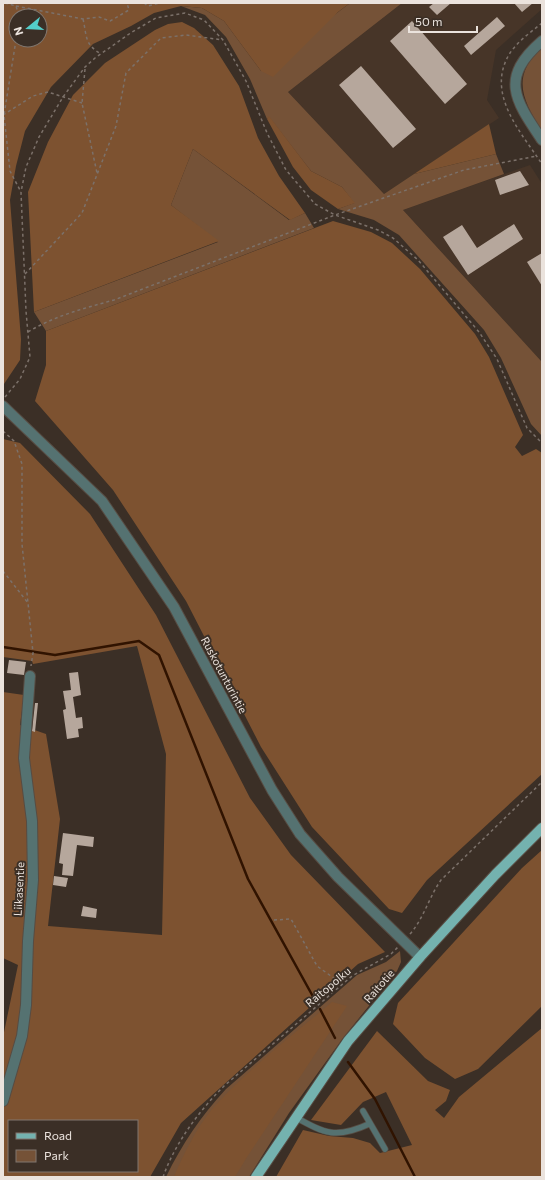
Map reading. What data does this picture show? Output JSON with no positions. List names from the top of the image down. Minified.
{"streets":{"main road":["Raitotie"],"street":["Ruskotunturintie","Liikasentie"],"path":["Raitopolku"]},"crossings":[["Ruskotunturintie","Raitotie"],["Ruskotunturintie","Raitopolku"]],"legend":["Road","Park"],"scale_bar":"50 m","north":"left"}
